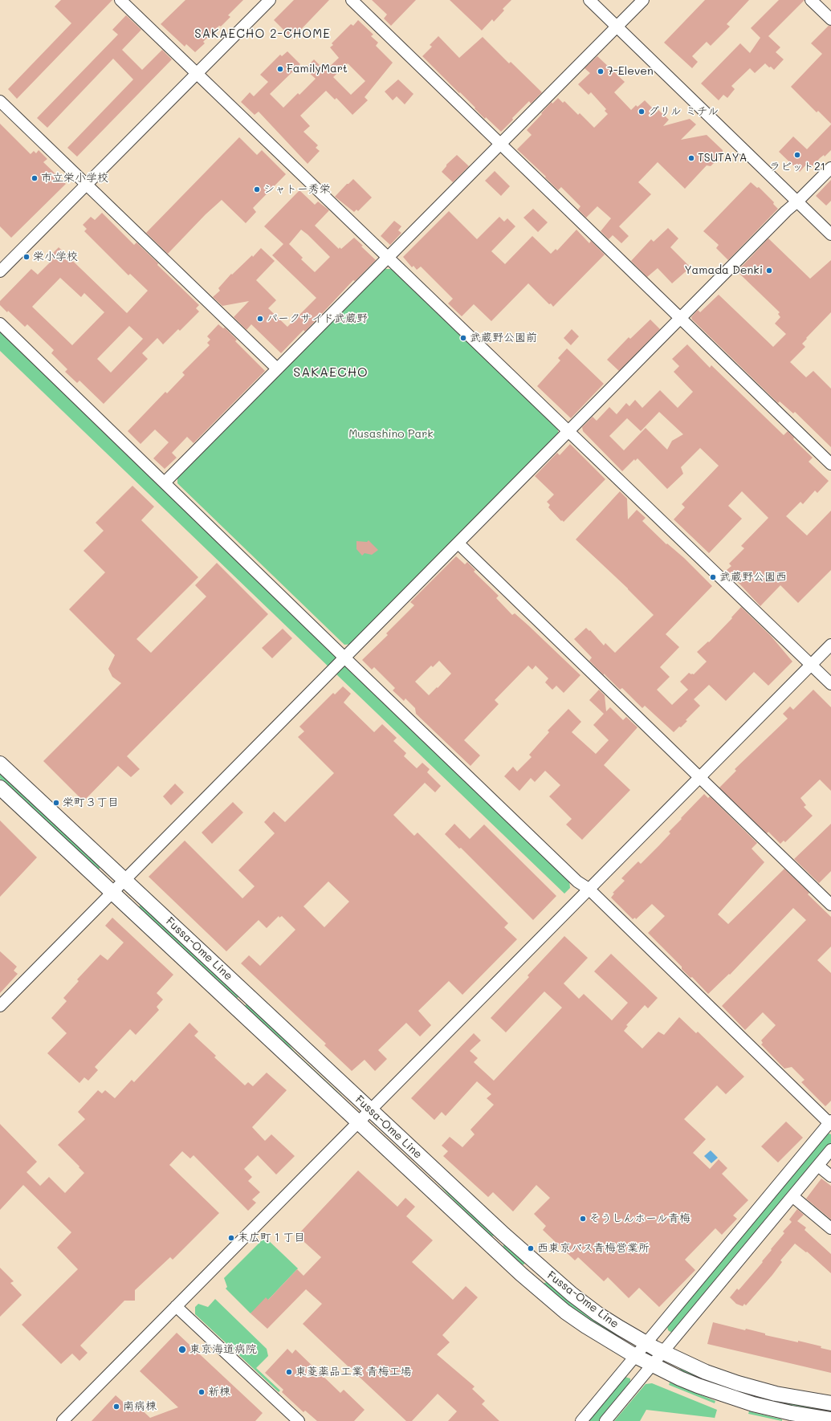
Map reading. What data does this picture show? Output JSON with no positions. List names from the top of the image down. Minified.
{"streets":{"main road":["Fussa-Ome Line"]},"districts":["SAKAECHO 2-CHOME","SAKAECHO"],"parks":["Musashino Park"],"places":["FamilyMart","7-Eleven","グリル ミチル","ラビット21","TSUTAYA","市立栄小学校","シャトー秀栄","栄小学校","Yamada Denki","パークサイド武蔵野","武蔵野公園前","武蔵野公園西","栄町３丁目","そうしんホール青梅","末広町１丁目","西東京バス青梅営業所","東京海道病院","東菱薬品工業 青梅工場","新棟","南病棟"]}
